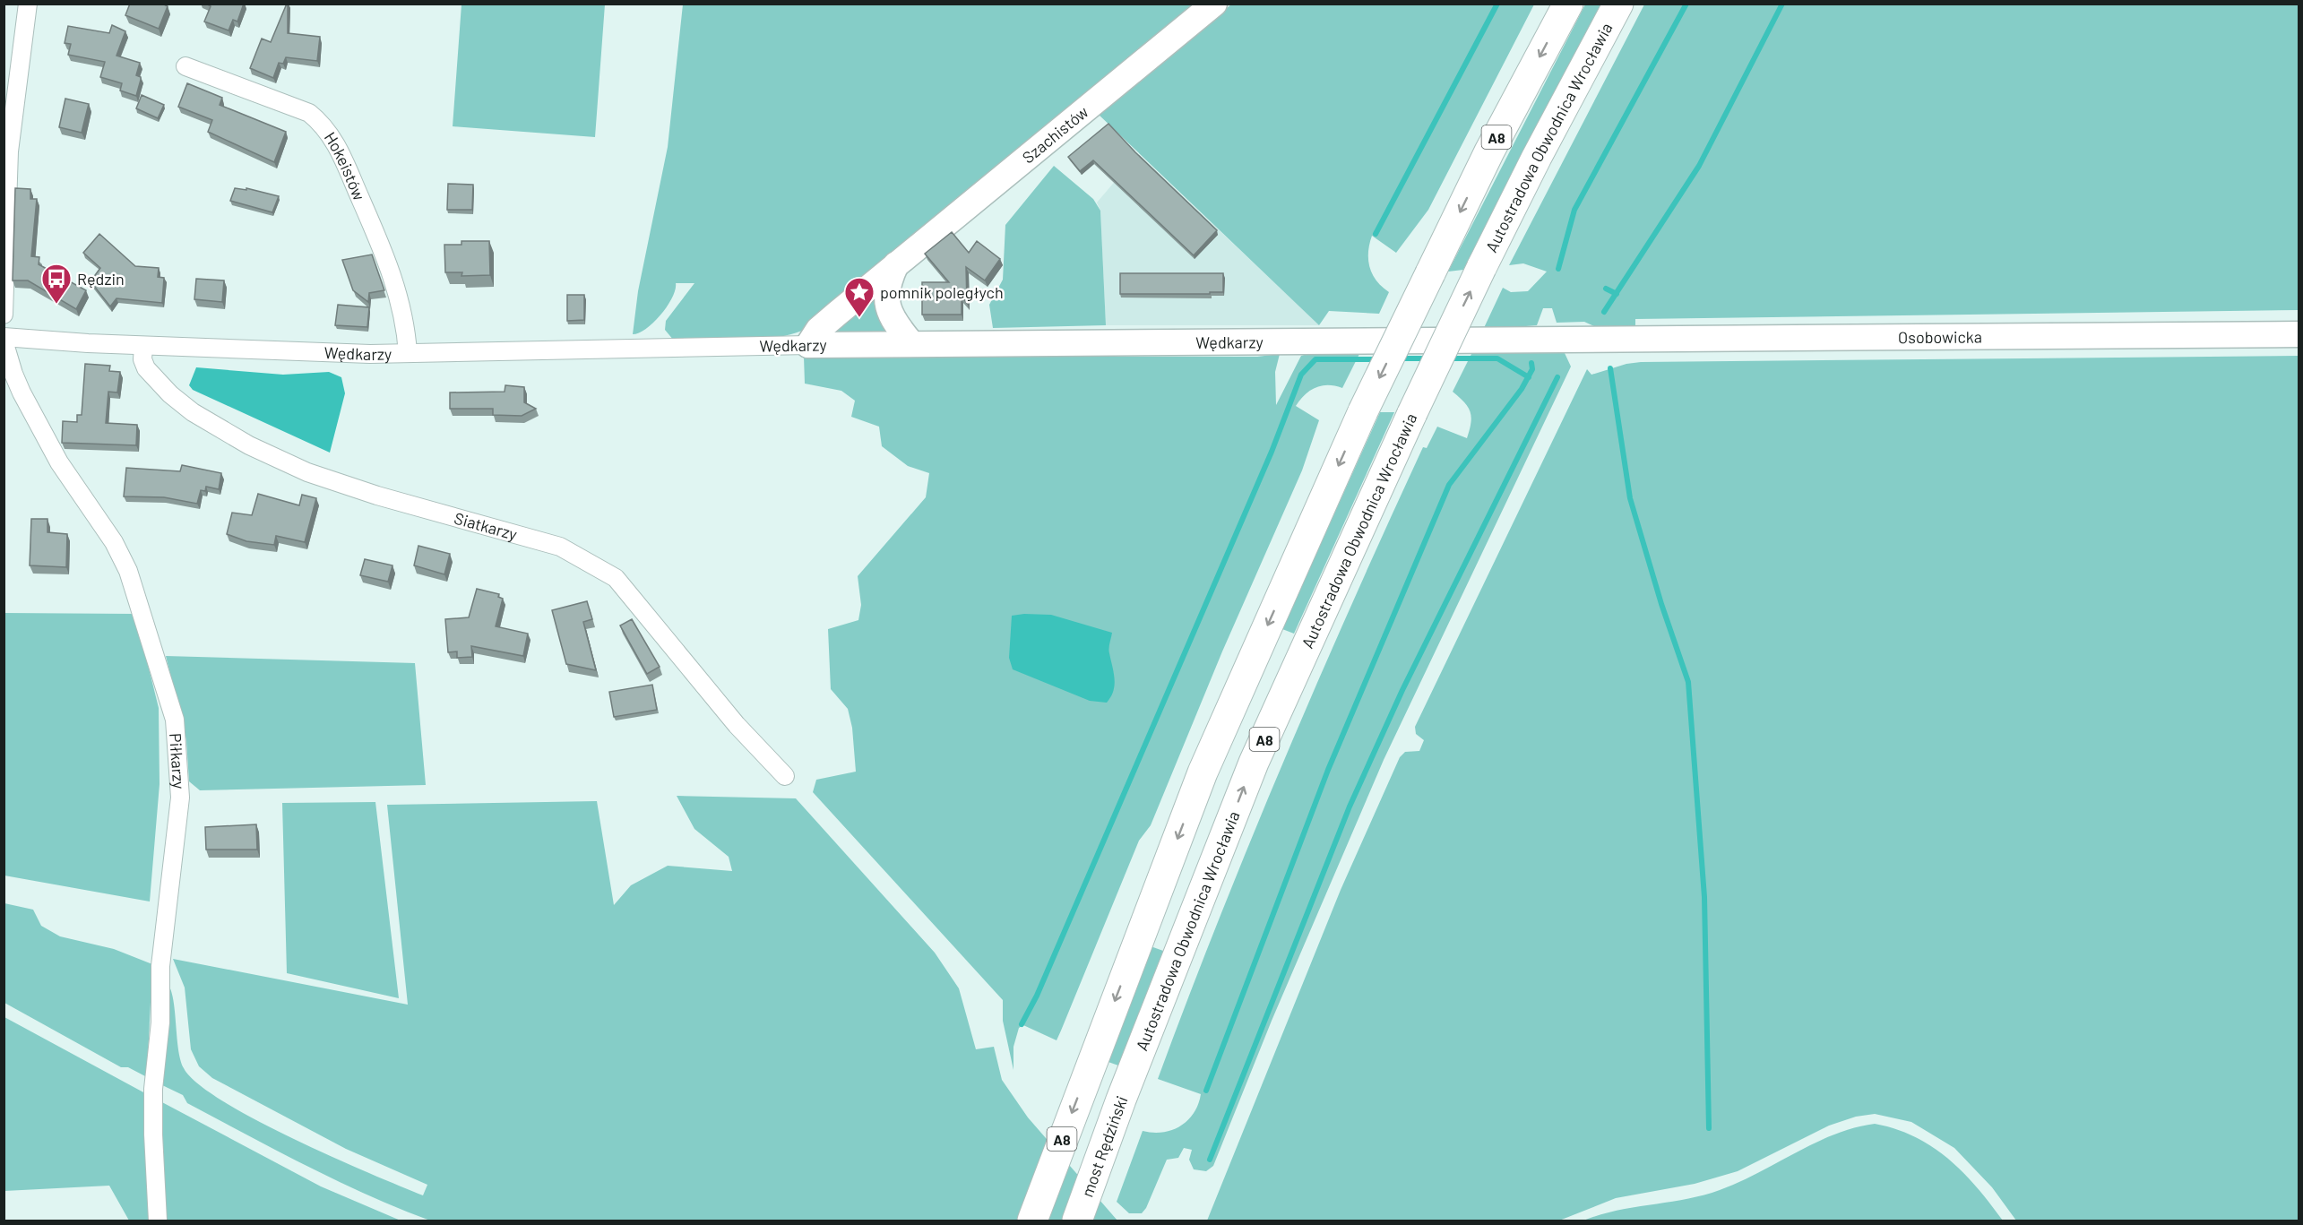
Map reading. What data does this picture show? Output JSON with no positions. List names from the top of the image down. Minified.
{"streets":{"highway":["A8","Autostradowa Obwodnica Wrocławia","most Rędziński"],"street":["Szachistów","Hokeistów","Osobowicka","Wędkarzy","Siatkarzy","Piłkarzy"]},"crossings":[["Szachistów","Wędkarzy"],["Autostradowa Obwodnica Wrocławia","most Rędziński"],["Hokeistów","Wędkarzy"],["Osobowicka","Wędkarzy"],["Wędkarzy","Siatkarzy"],["Wędkarzy","Piłkarzy"]],"places":{"bus stop":["Rędzin"],"place":["pomnik poległych"]}}
